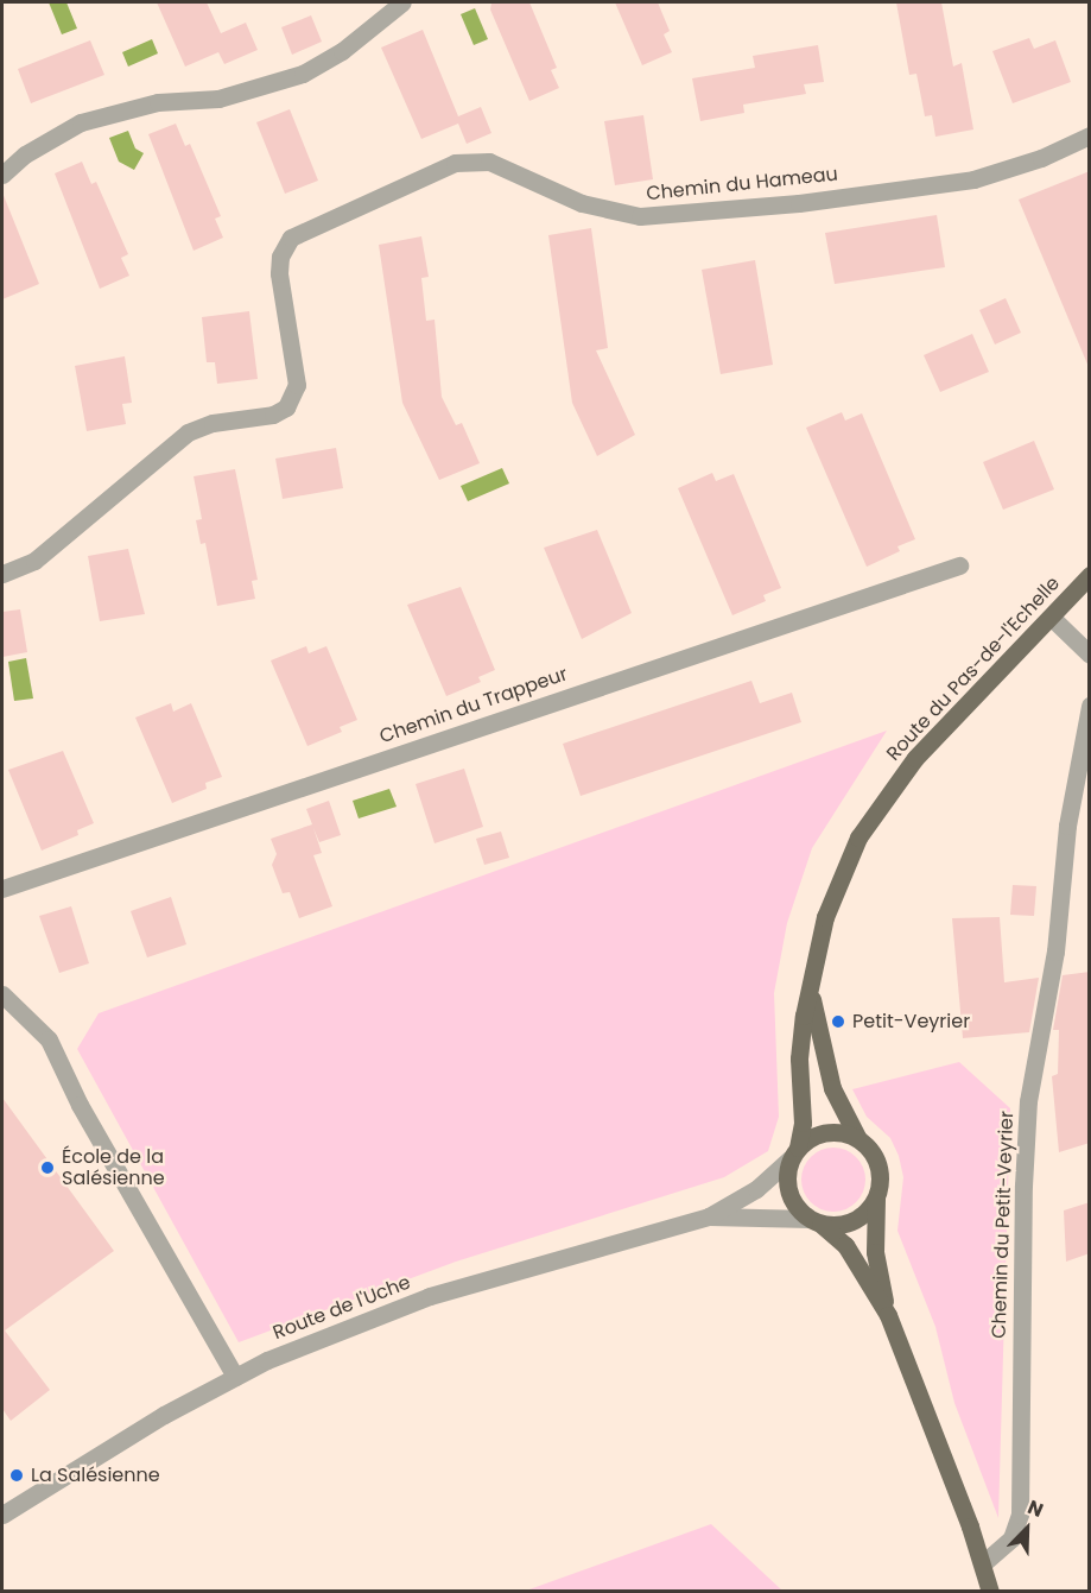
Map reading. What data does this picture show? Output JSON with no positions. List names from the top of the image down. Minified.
{"streets":{"main road":["Route du Pas-de-l'Echelle"],"street":["Chemin du Hameau","Chemin du Trappeur","Chemin du Petit-Veyrier","Route de l'Uche"]},"crossings":[["Route du Pas-de-l'Echelle","Route de l'Uche"]],"places":["Petit-Veyrier","École de la Salésienne","La Salésienne"],"north":"top right"}
